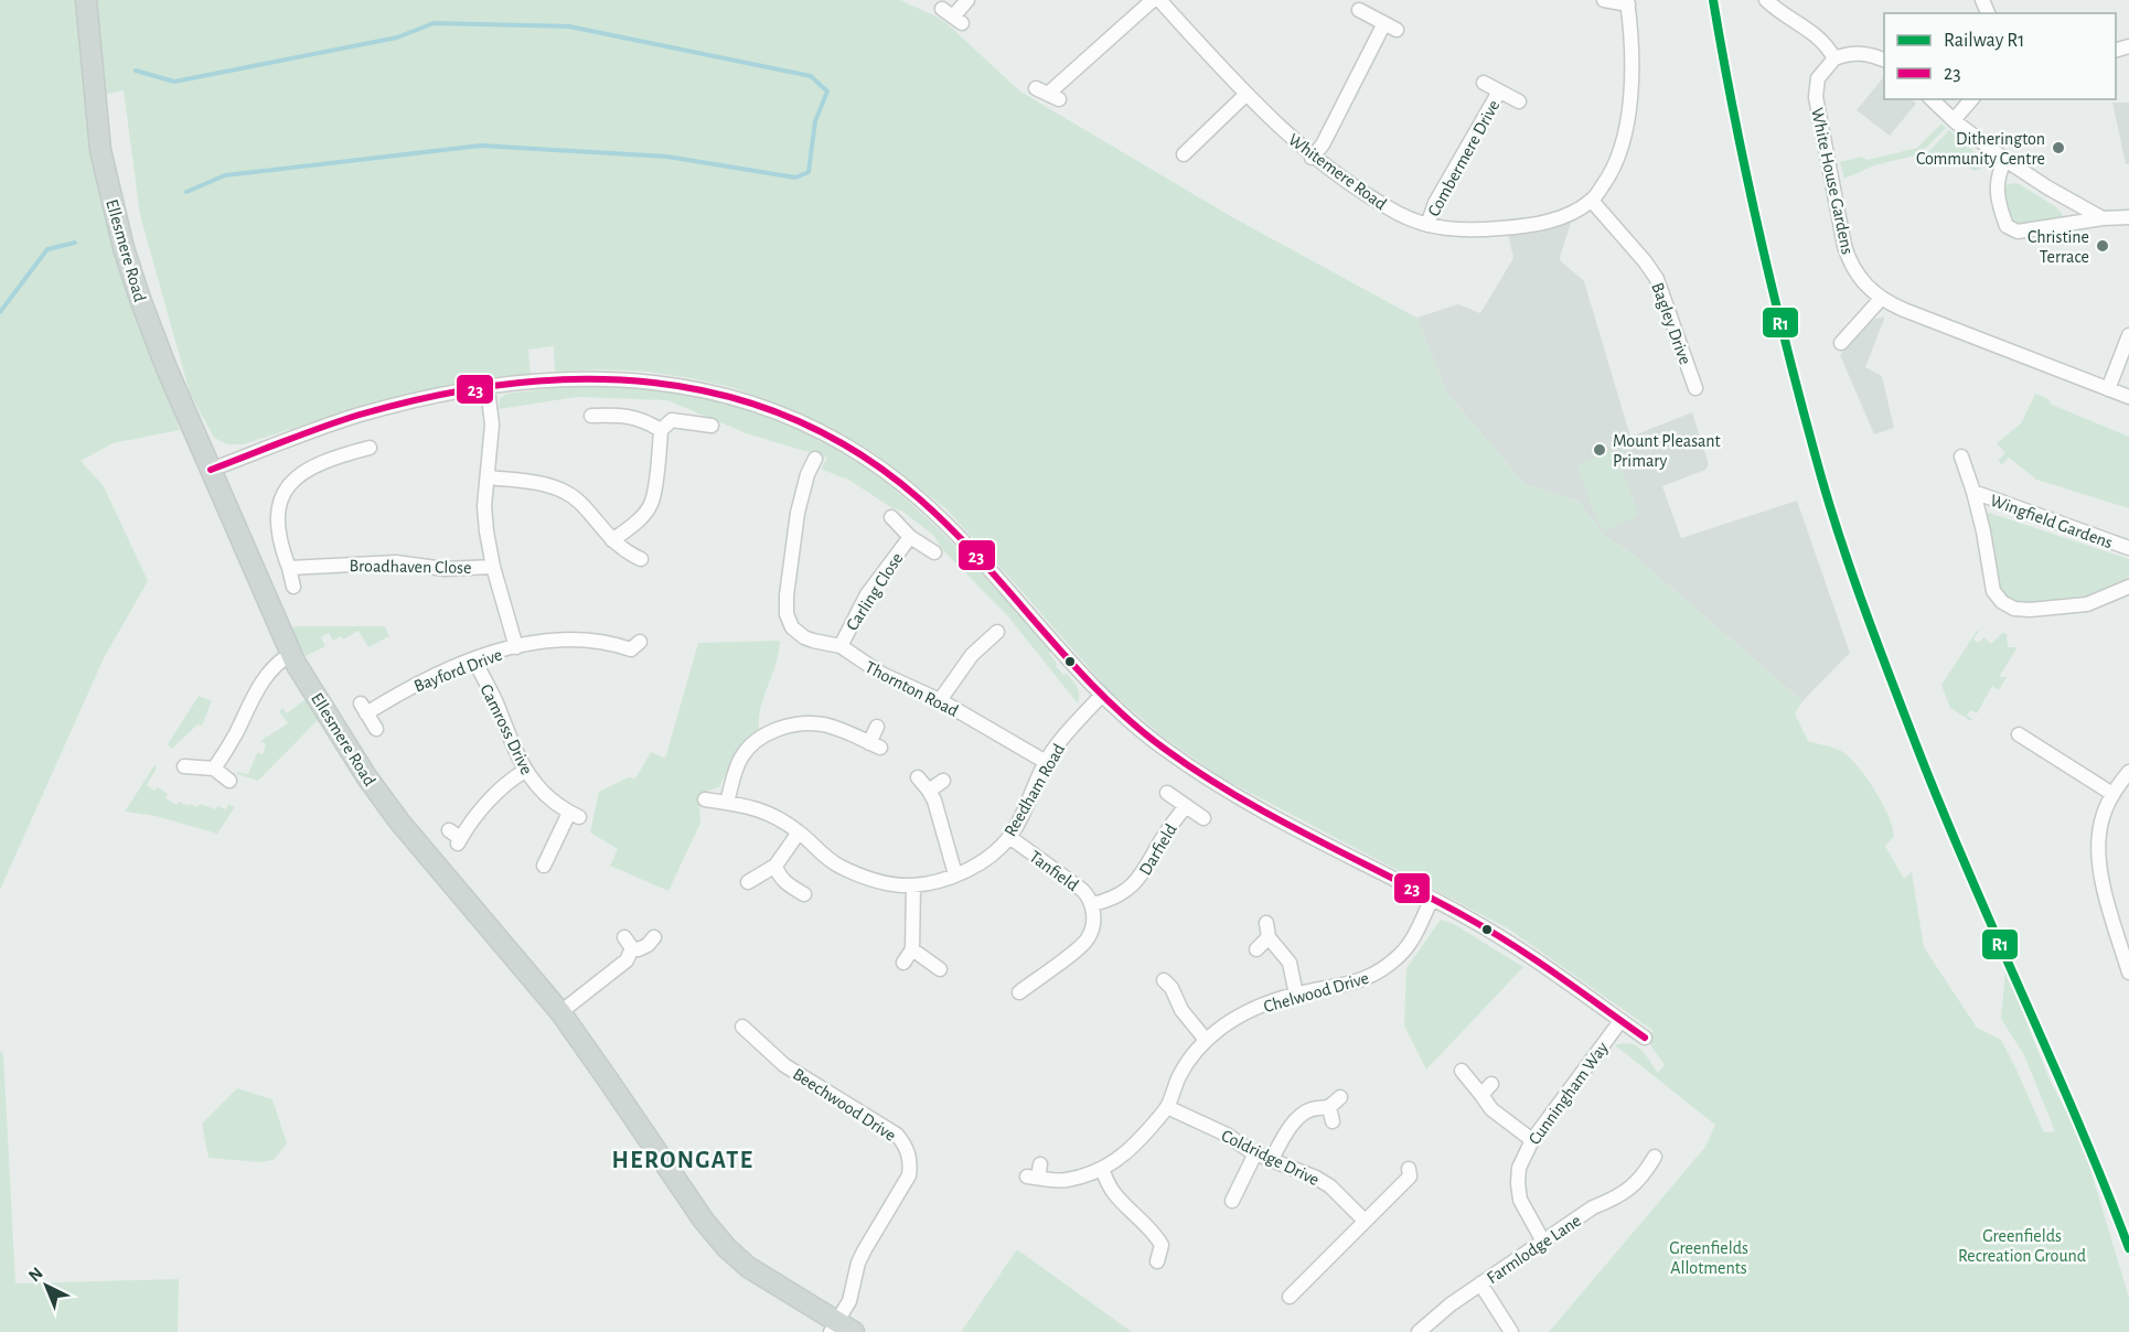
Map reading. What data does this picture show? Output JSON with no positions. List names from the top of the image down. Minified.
{"streets":{"main road":["Ellesmere Road"],"street":["Combermere Drive","Whitemere Road","White House Gardens","Bagley Drive","Wingfield Gardens","Broadhaven Close","Carling Close","Bayford Drive","Thornton Road","Camross Drive","Reedham Road","Darfield","Tanfield","Chelwood Drive","Cunningham Way","Beechwood Drive","Coldridge Drive","Farmlodge Lane"]},"crossings":[["Combermere Drive","Whitemere Road"],["Whitemere Road","Bagley Drive"],["Ellesmere Road","Beechwood Drive"],["Carling Close","Thornton Road"],["Bayford Drive","Camross Drive"],["Thornton Road","Reedham Road"],["Reedham Road","Tanfield"],["Darfield","Tanfield"],["Chelwood Drive","Coldridge Drive"],["Cunningham Way","Farmlodge Lane"]],"districts":["HERONGATE"],"parks":["Greenfields Recreation Ground","Greenfields Allotments"],"places":["Ditherington Community Centre","Christine Terrace","Mount Pleasant Primary"],"lines":["rail line R1","transit line 23"],"legend":["Railway R1","23"],"north":"top left"}
